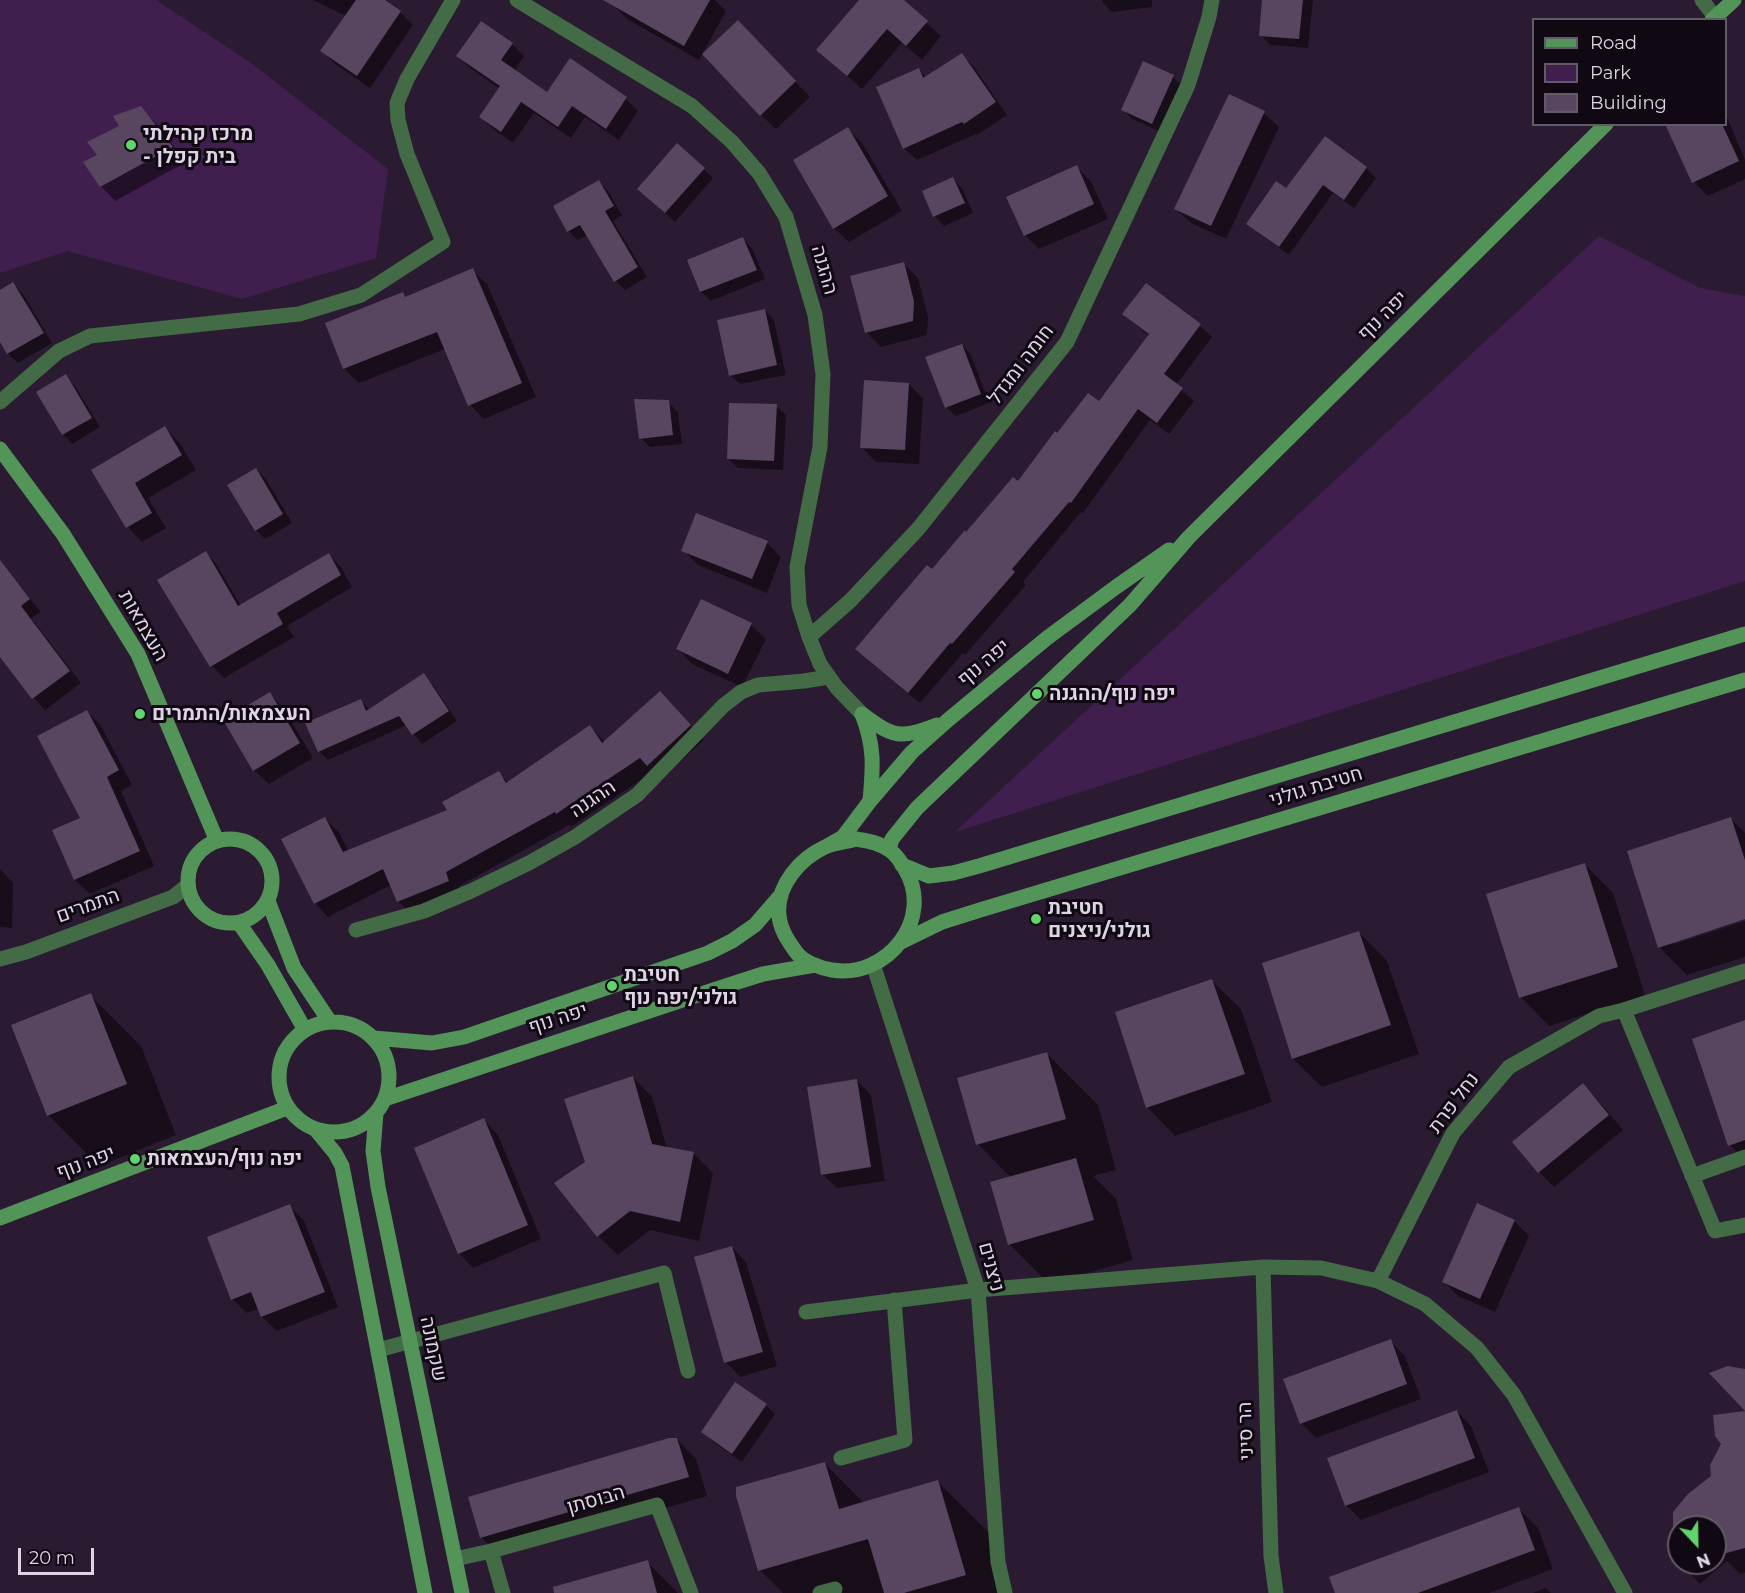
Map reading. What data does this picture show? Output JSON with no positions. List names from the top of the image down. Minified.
{"streets":{"street":["ההגנה","יפה נוף","חומה ומגדל","העצמאות","חטיבת גולני","התמרים","נחל פרת","ניצנים","שקמונה","הר סיני","הבוסתן"]},"crossings":[["ההגנה","חומה ומגדל"],["יפה נוף","חטיבת גולני"],["יפה נוף","ניצנים"],["יפה נוף","שקמונה"],["העצמאות","התמרים"],["חטיבת גולני","ניצנים"],["שקמונה","הבוסתן"]],"places":["מרכז קהילתי - בית קפלן","יפה נוף/ההגנה","העצמאות/התמרים","חטיבת גולני/ניצנים","חטיבת גולני/יפה נוף","יפה נוף/העצמאות"],"legend":["Road","Park","Building"],"scale_bar":"20 m","north":"bottom"}
